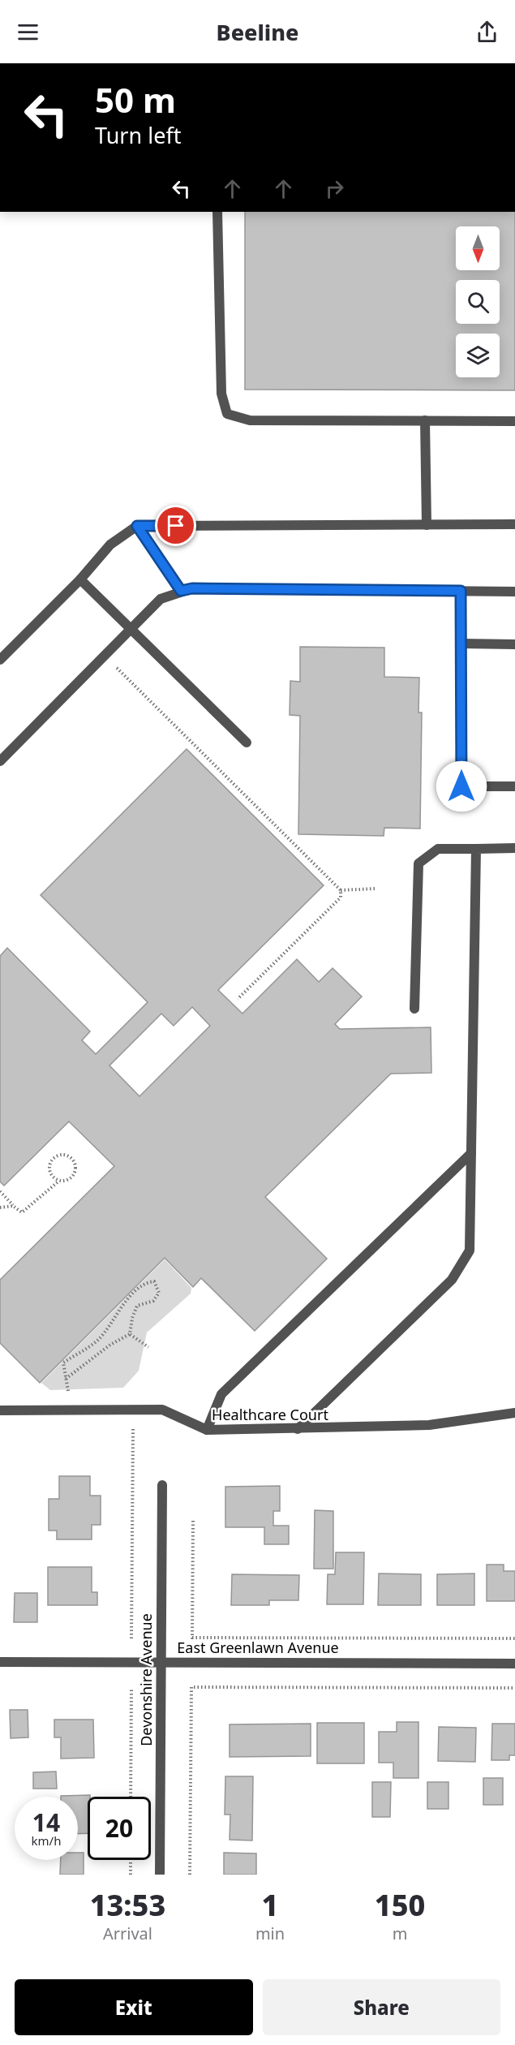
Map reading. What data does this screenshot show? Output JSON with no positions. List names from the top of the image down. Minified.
{"streets":{"street":["Healthcare Court","East Greenlawn Avenue","Devonshire Avenue"]},"crossings":[["East Greenlawn Avenue","Devonshire Avenue"]],"north":"bottom","page":{"header":"Beeline","turn":["50 m","Turn left"],"speed":"14 km/h","limit":"20","eta":["13:53","Arrival","1","min","150","m"],"buttons":["Exit","Share"]}}
